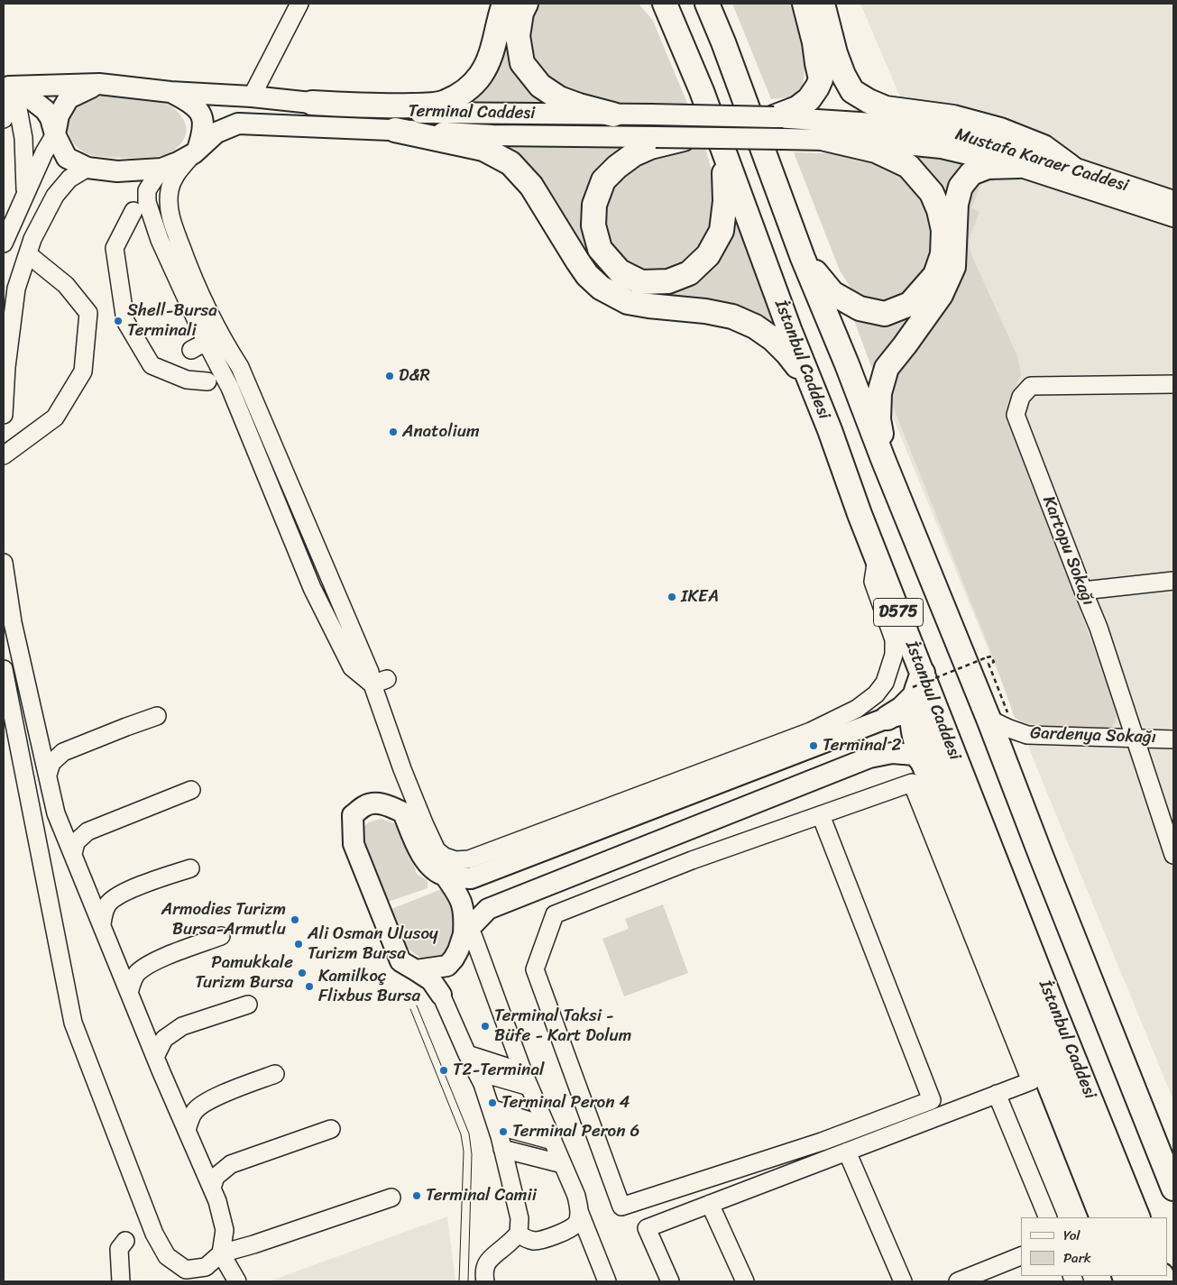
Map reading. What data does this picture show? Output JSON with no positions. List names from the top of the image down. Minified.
{"streets":{"highway":["İstanbul Caddesi","D575"],"main road":["Terminal Caddesi","Mustafa Karaer Caddesi"],"street":["Kartopu Sokağı","Gardenya Sokağı"]},"crossings":[["Terminal Caddesi","Mustafa Karaer Caddesi"],["Kartopu Sokağı","Gardenya Sokağı"]],"places":["Shell-Bursa Terminali","D&R","Anatolium","IKEA","Terminal 2","Armodies Turizm Bursa-Armutlu","Ali Osman Ulusoy Turizm Bursa","Pamukkale Turizm Bursa","Kamilkoç Flixbus Bursa","Terminal Taksi - Büfe - Kart Dolum","T2-Terminal","Terminal Peron 4","Terminal Peron 6","Terminal Camii"],"legend":["Yol","Park"]}
